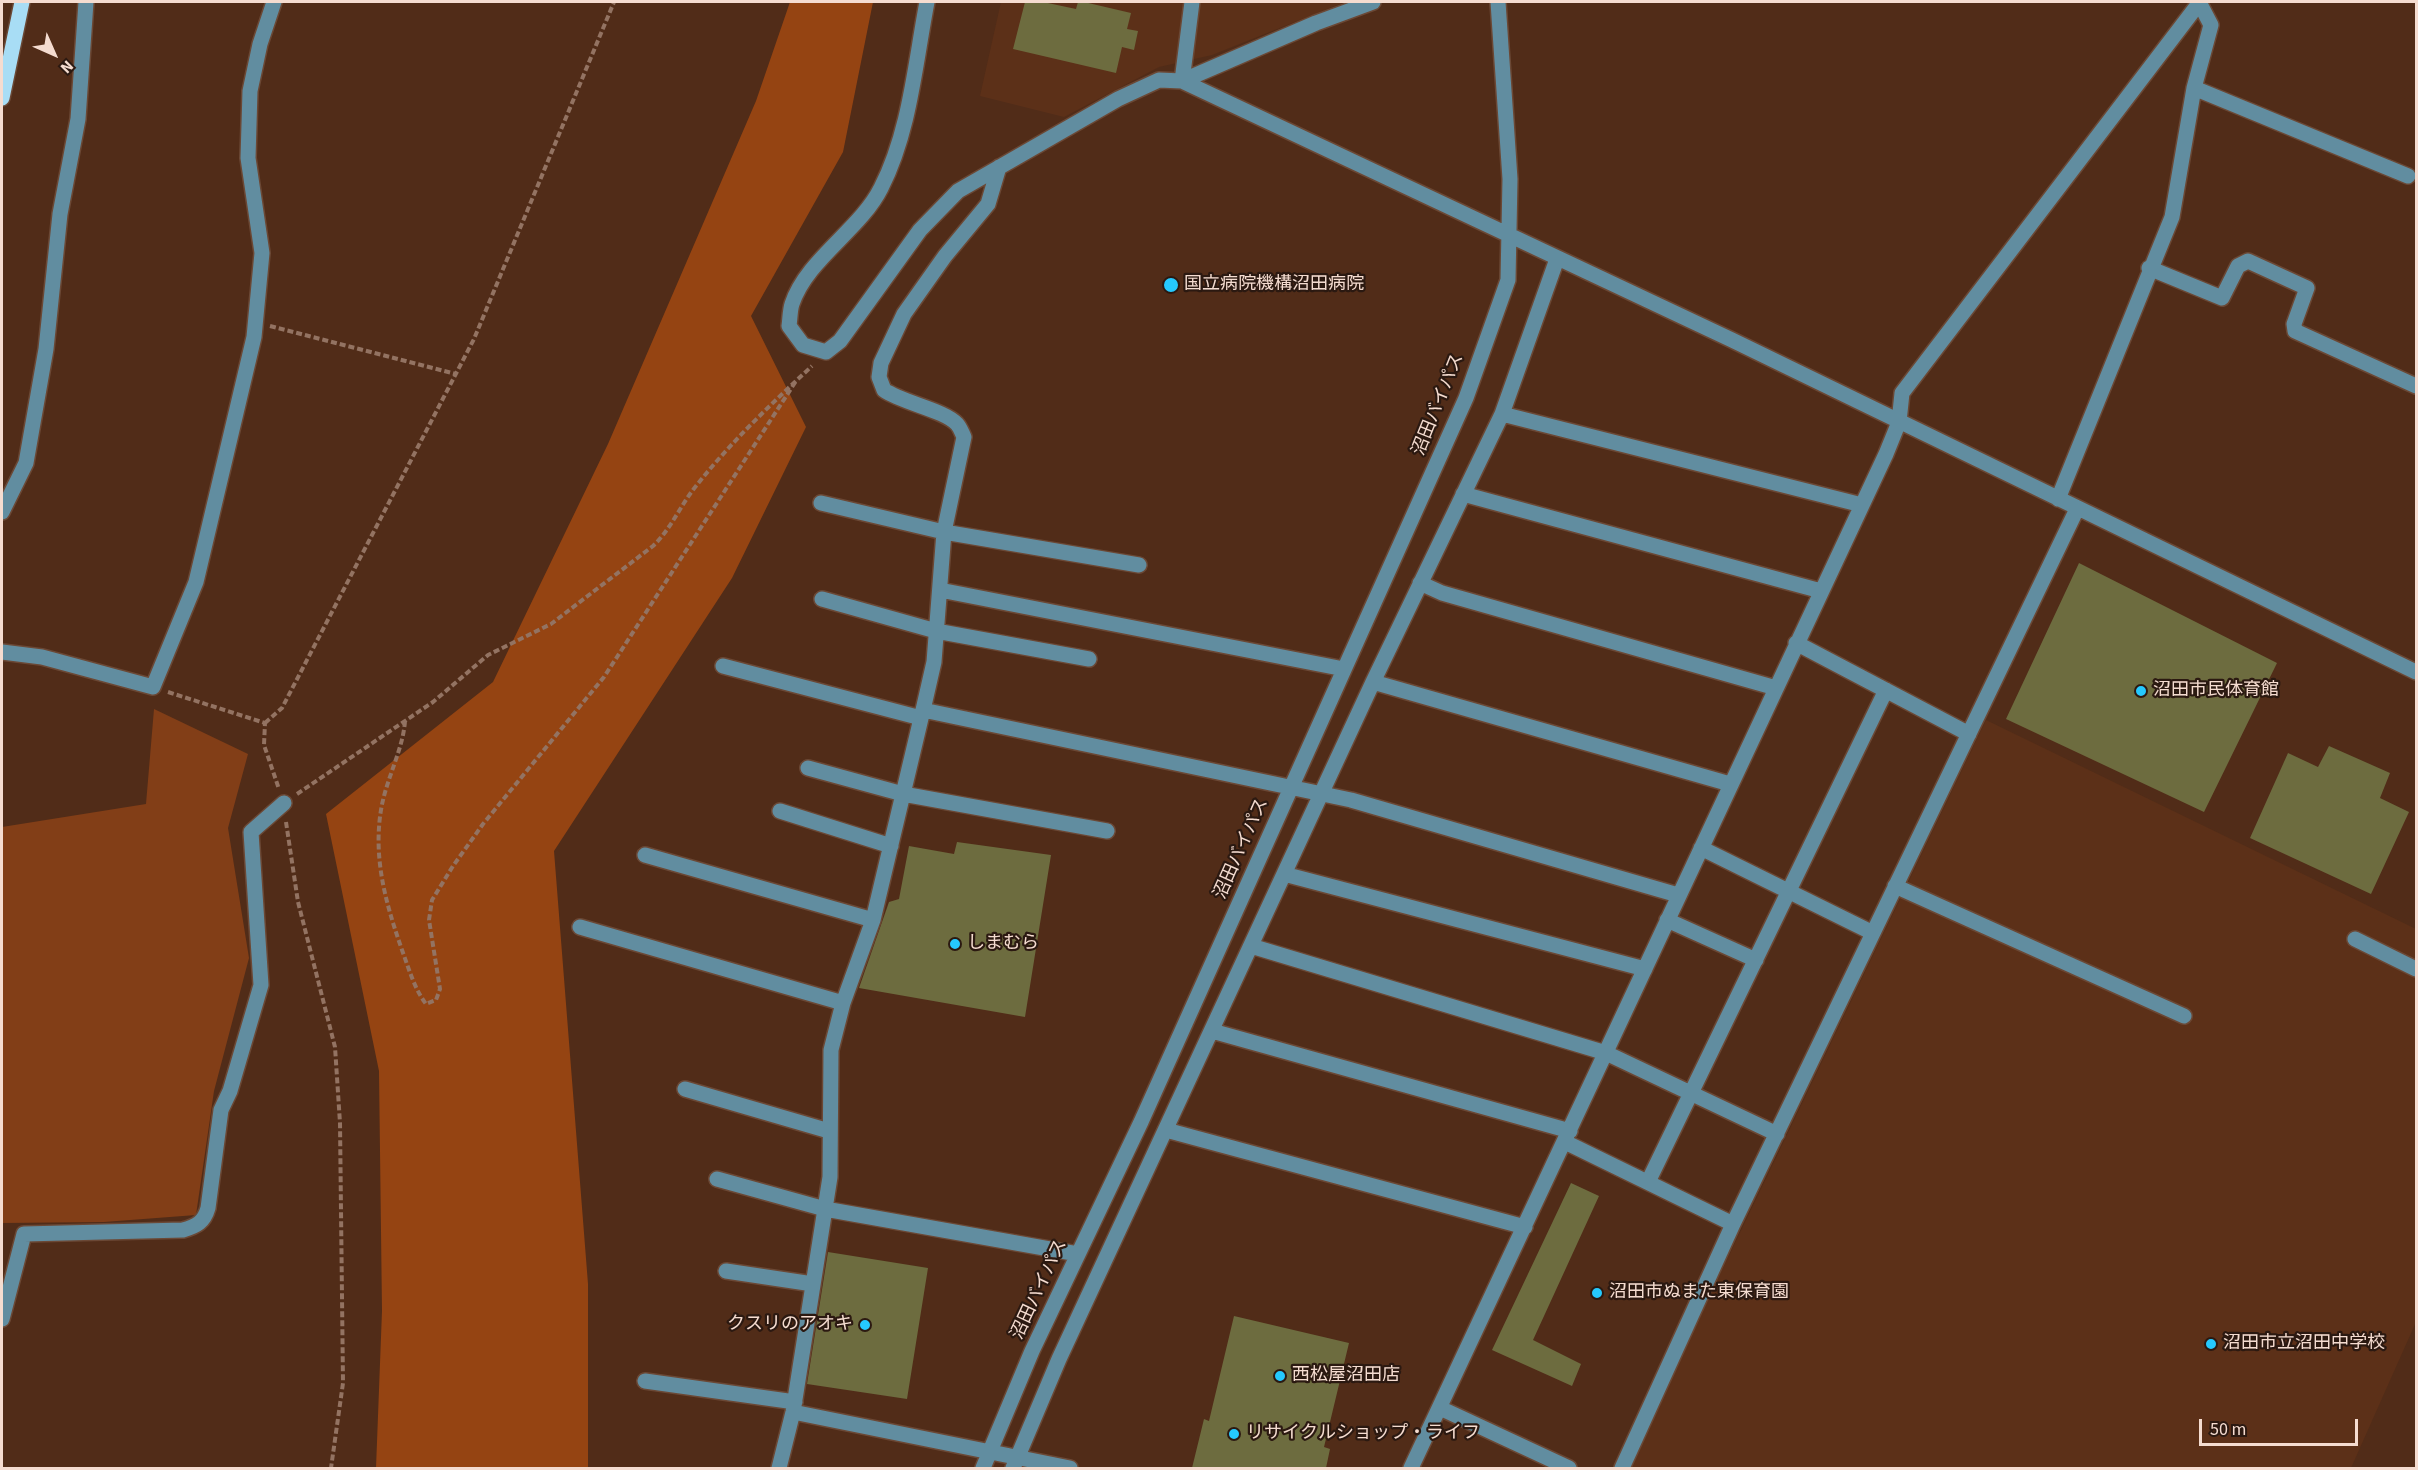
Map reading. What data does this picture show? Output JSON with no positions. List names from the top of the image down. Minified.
{"streets":{"street":["沼田バイパス"]},"places":["国立病院機構沼田病院","沼田市民体育館","しまむら","沼田市ぬまた東保育園","クスリのアオキ","沼田市立沼田中学校","西松屋沼田店","リサイクルショップ・ライフ"],"scale_bar":"50 m","north":"bottom right"}
